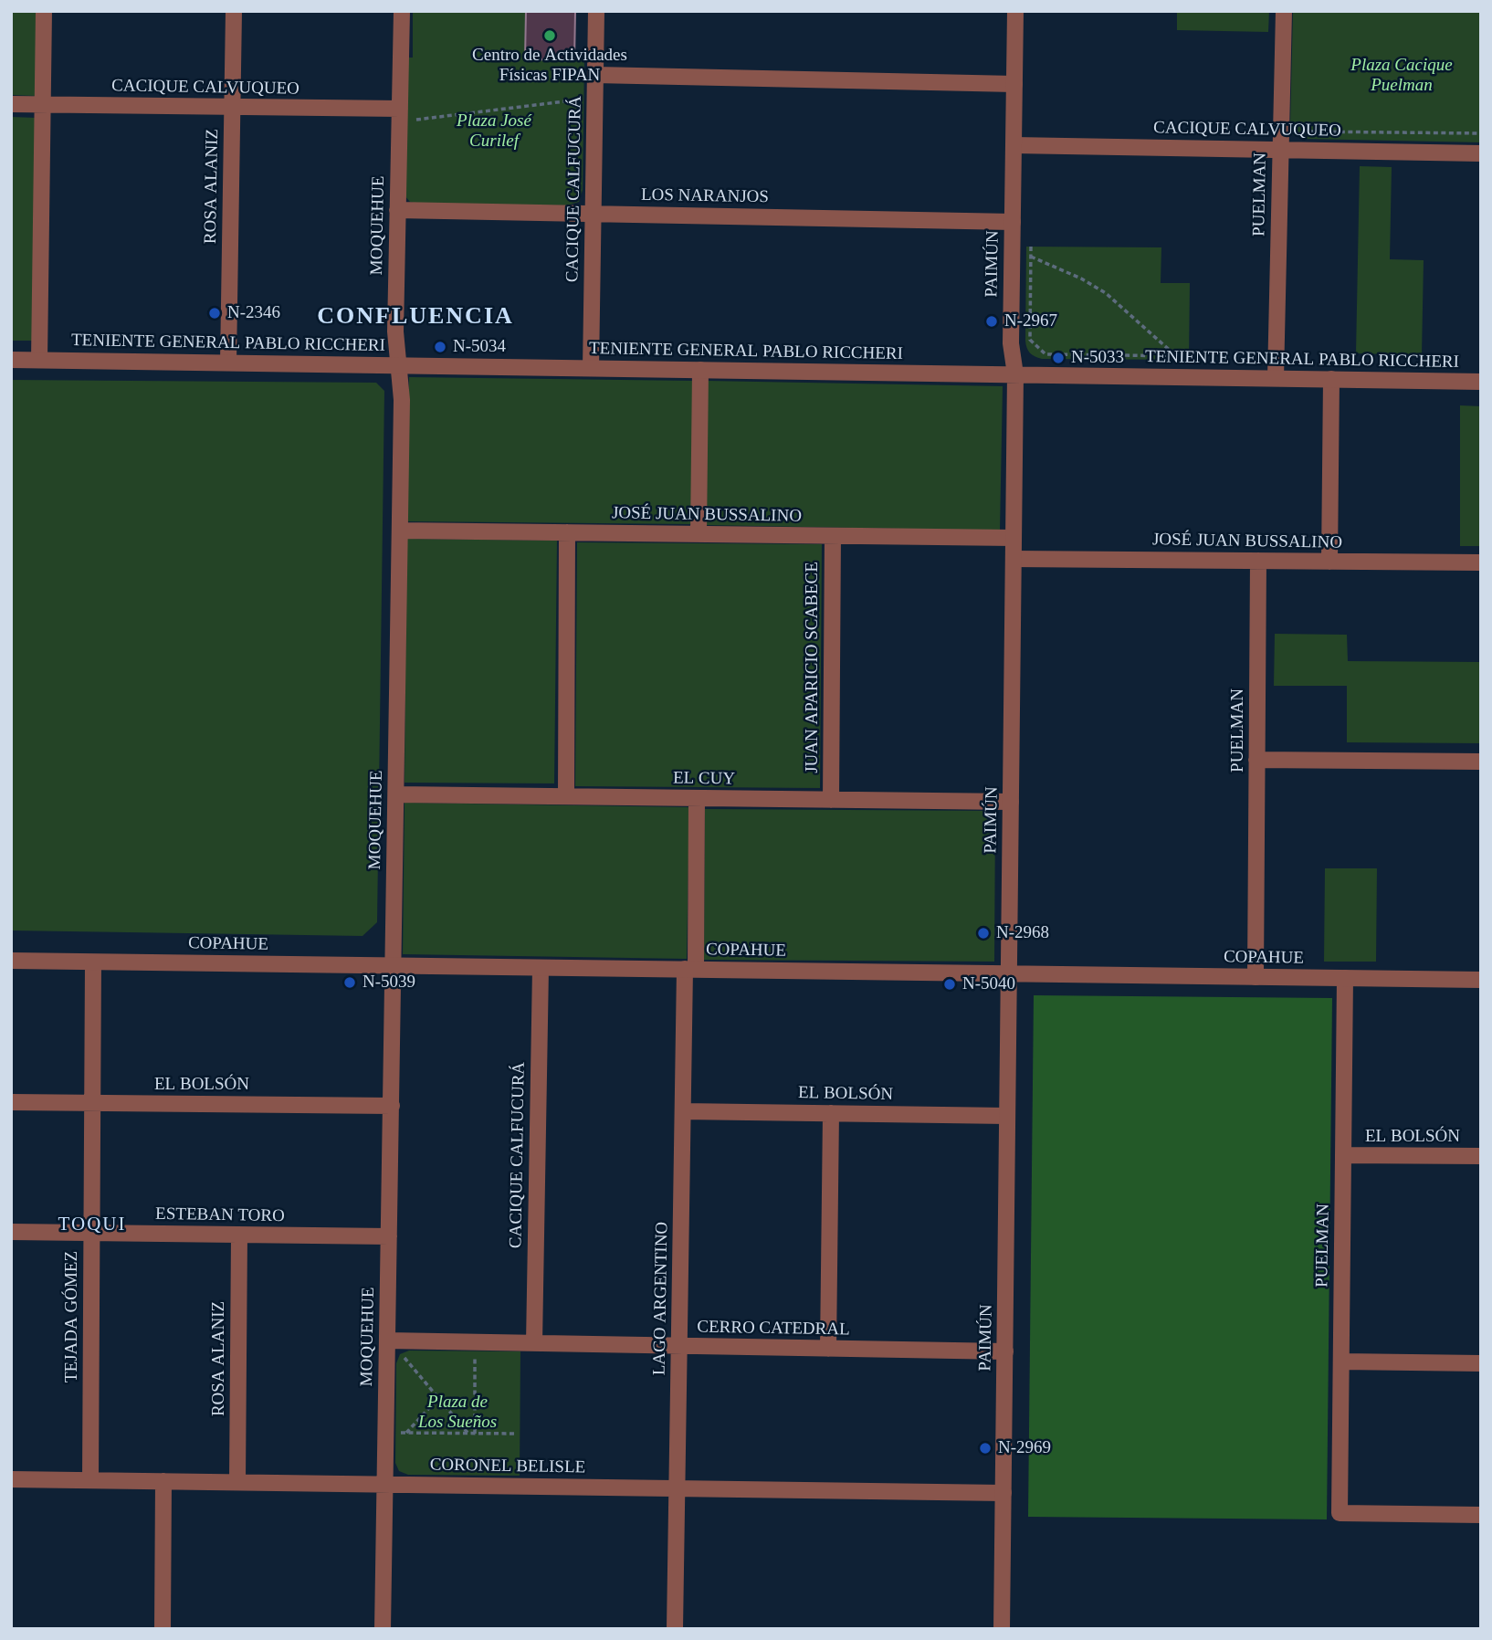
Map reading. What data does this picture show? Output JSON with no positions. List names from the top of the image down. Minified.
{"streets":{"street":["CACIQUE CALVUQUEO","ROSA ALANIZ","CACIQUE CALFUCURÁ","PUELMAN","LOS NARANJOS","MOQUEHUE","PAIMÚN","TENIENTE GENERAL PABLO RICCHERI","JOSÉ JUAN BUSSALINO","JUAN APARICIO SCABECE","EL CUY","COPAHUE","EL BOLSÓN","ESTEBAN TORO","LAGO ARGENTINO","TEJADA GÓMEZ","CERRO CATEDRAL","CORONEL BELISLE"]},"crossings":[["CACIQUE CALVUQUEO","ROSA ALANIZ"],["CACIQUE CALVUQUEO","PUELMAN"],["CACIQUE CALVUQUEO","MOQUEHUE"],["CACIQUE CALVUQUEO","PAIMÚN"],["ROSA ALANIZ","TENIENTE GENERAL PABLO RICCHERI"],["ROSA ALANIZ","ESTEBAN TORO"],["ROSA ALANIZ","CORONEL BELISLE"],["CACIQUE CALFUCURÁ","LOS NARANJOS"],["CACIQUE CALFUCURÁ","TENIENTE GENERAL PABLO RICCHERI"],["CACIQUE CALFUCURÁ","COPAHUE"],["CACIQUE CALFUCURÁ","CERRO CATEDRAL"],["PUELMAN","TENIENTE GENERAL PABLO RICCHERI"],["PUELMAN","JOSÉ JUAN BUSSALINO"],["PUELMAN","COPAHUE"],["PUELMAN","EL BOLSÓN"],["LOS NARANJOS","MOQUEHUE"],["LOS NARANJOS","PAIMÚN"],["MOQUEHUE","TENIENTE GENERAL PABLO RICCHERI"],["MOQUEHUE","JOSÉ JUAN BUSSALINO"],["MOQUEHUE","EL CUY"],["MOQUEHUE","COPAHUE"],["MOQUEHUE","EL BOLSÓN"],["MOQUEHUE","ESTEBAN TORO"],["MOQUEHUE","CERRO CATEDRAL"],["MOQUEHUE","CORONEL BELISLE"],["PAIMÚN","TENIENTE GENERAL PABLO RICCHERI"],["PAIMÚN","JOSÉ JUAN BUSSALINO"],["PAIMÚN","EL CUY"],["PAIMÚN","COPAHUE"],["PAIMÚN","EL BOLSÓN"],["PAIMÚN","CERRO CATEDRAL"],["PAIMÚN","CORONEL BELISLE"],["JOSÉ JUAN BUSSALINO","JUAN APARICIO SCABECE"],["JUAN APARICIO SCABECE","EL CUY"],["EL CUY","LAGO ARGENTINO"],["COPAHUE","LAGO ARGENTINO"],["COPAHUE","TEJADA GÓMEZ"],["EL BOLSÓN","LAGO ARGENTINO"],["EL BOLSÓN","TEJADA GÓMEZ"],["ESTEBAN TORO","TEJADA GÓMEZ"],["LAGO ARGENTINO","CERRO CATEDRAL"],["LAGO ARGENTINO","CORONEL BELISLE"],["TEJADA GÓMEZ","CORONEL BELISLE"]],"districts":["CONFLUENCIA","TOQUI"],"parks":["Plaza Cacique Puelman","Plaza José Curilef","Plaza de Los Sueños"],"places":["Centro de Actividades Físicas FIPAN","N-2346","N-2967","N-5034","N-5033","N-2968","N-5039","N-5040","N-2969"]}
